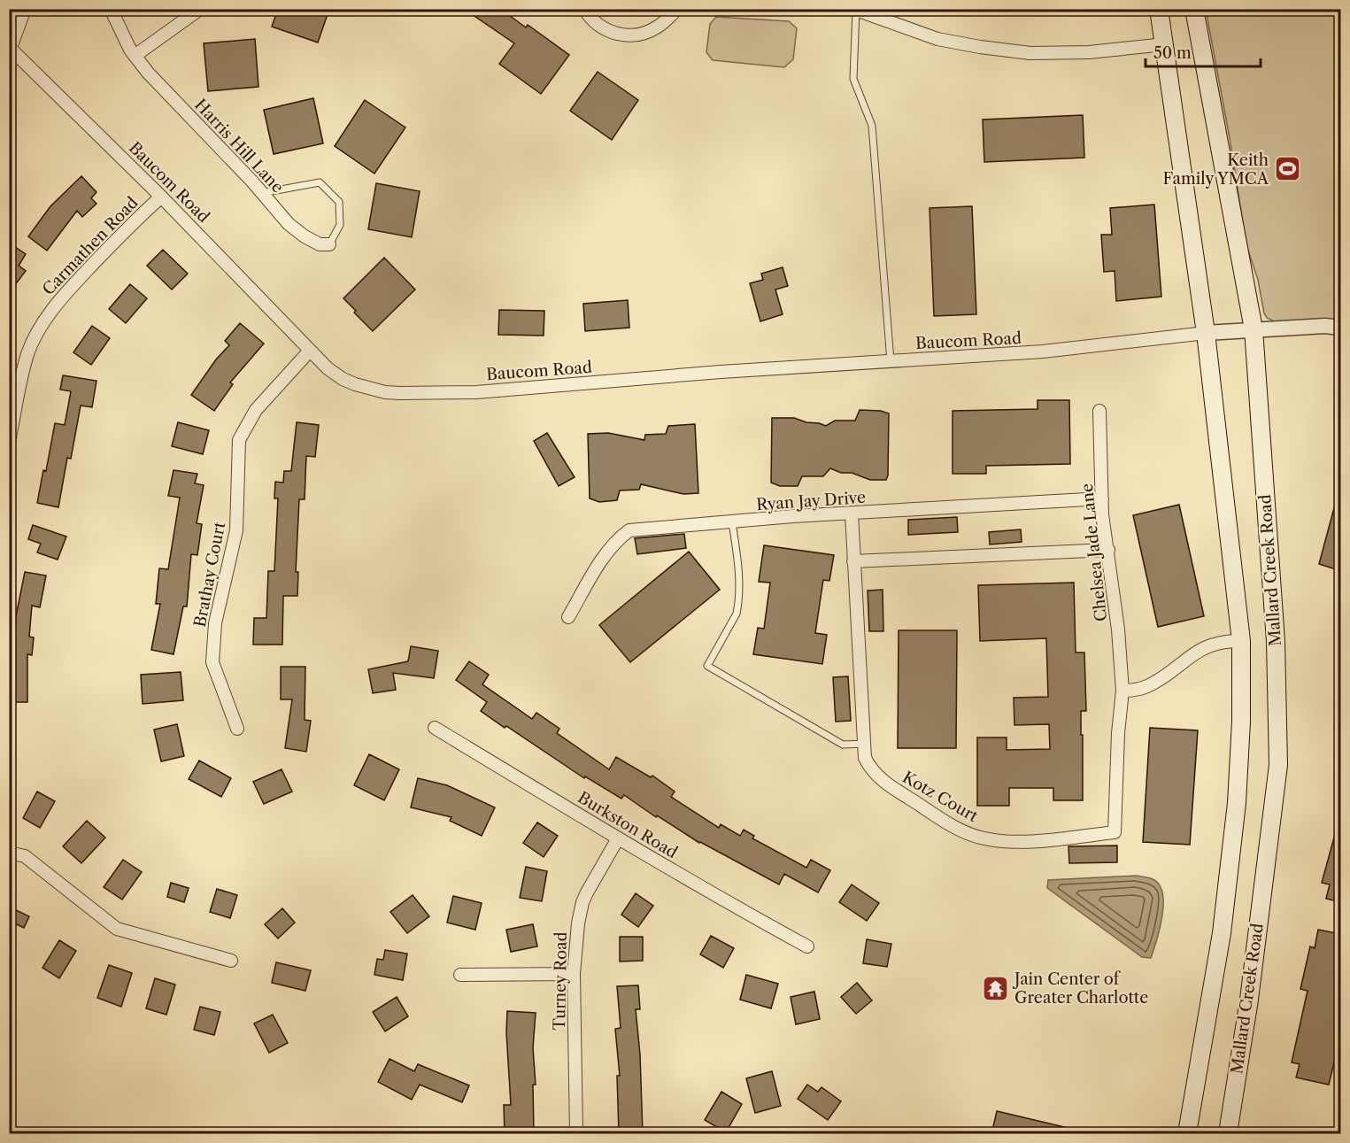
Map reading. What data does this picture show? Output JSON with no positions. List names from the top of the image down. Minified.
{"streets":{"main road":["Mallard Creek Road"],"street":["Harris Hill Lane","Baucom Road","Carmathen Road","Ryan Jay Drive","Chelsea Jade Lane","Brathay Court","Kotz Court","Burkston Road","Turney Road"]},"crossings":[["Baucom Road","Carmathen Road"],["Baucom Road","Brathay Court"],["Ryan Jay Drive","Chelsea Jade Lane"],["Ryan Jay Drive","Kotz Court"],["Chelsea Jade Lane","Kotz Court"],["Burkston Road","Turney Road"]],"places":{"sports":["Keith Family YMCA"],"temple":["Jain Center of Greater Charlotte"]},"scale_bar":"50 m"}
